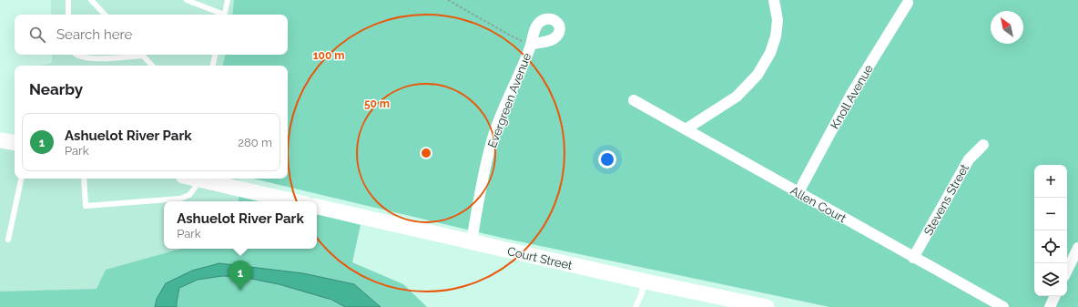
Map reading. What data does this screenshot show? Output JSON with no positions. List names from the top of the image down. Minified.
{"streets":{"main road":["Court Street"],"street":["Knoll Avenue","Evergreen Avenue","Stevens Street","Allen Court"]},"crossings":[["Knoll Avenue","Allen Court"],["Evergreen Avenue","Court Street"],["Stevens Street","Allen Court"]],"north":"top left","page":{"search":"Search here","heading":"Nearby","list":[{"mark":"1","name":"Ashuelot River Park","note":"Park","value":"280 m"}],"map_buttons":["+","−"],"popup":["Ashuelot River Park","Park"],"pins":"1"},"rings":["100 m","50 m"]}
